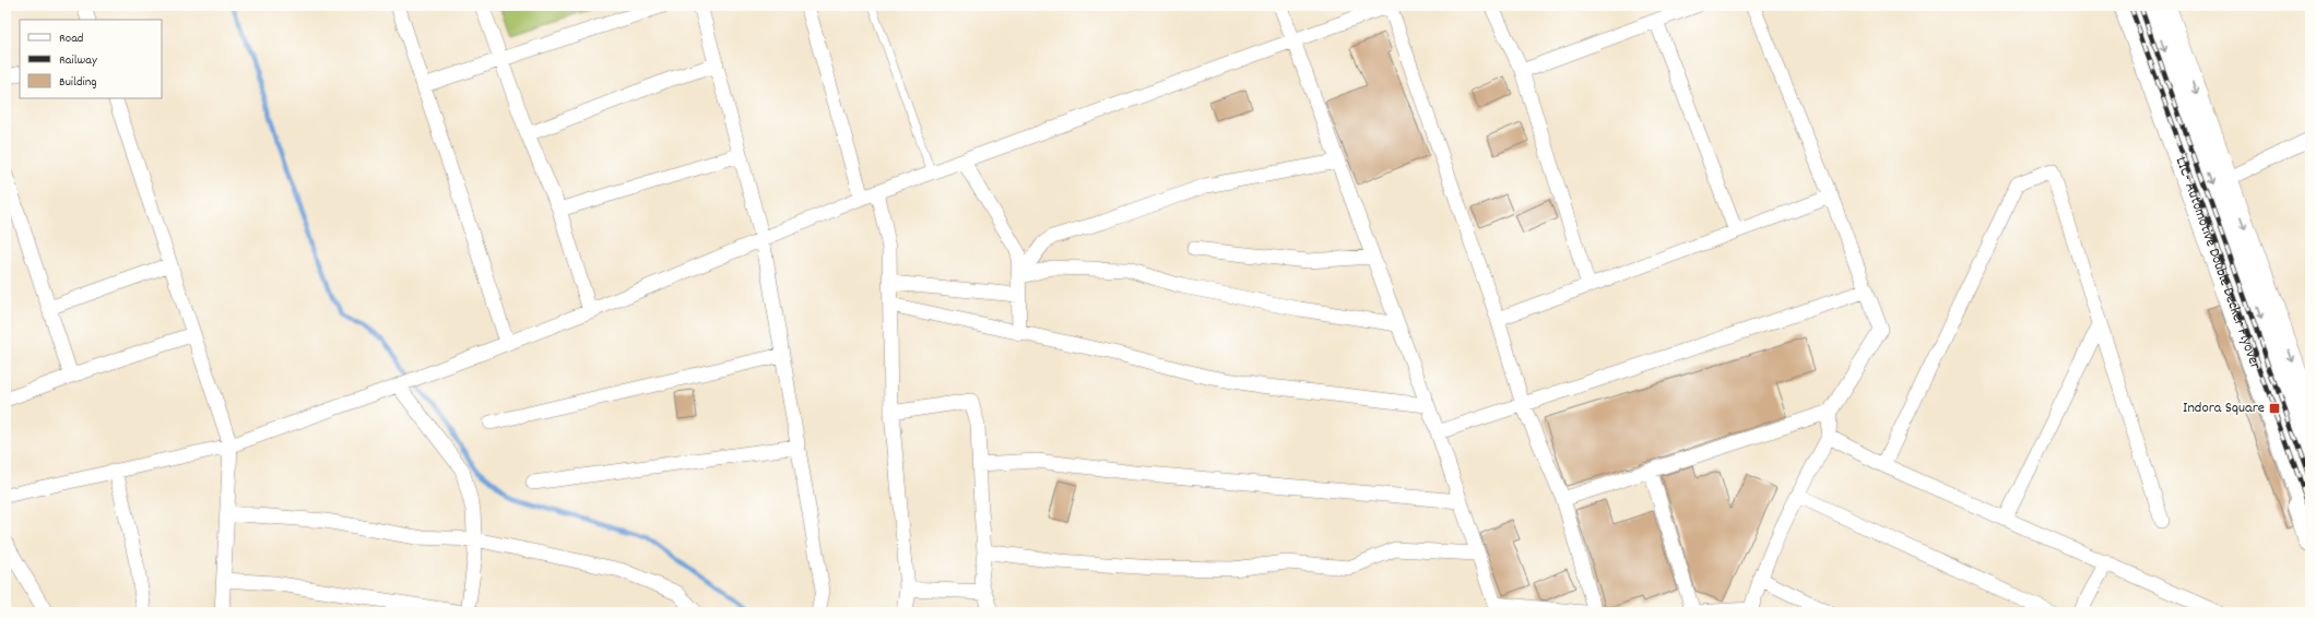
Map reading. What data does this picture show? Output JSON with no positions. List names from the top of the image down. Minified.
{"streets":{"main road":["LIC- Automotive Double Decker Flyover"]},"places":{"transit":["Indora Square"]},"legend":["Road","Railway","Building"]}
